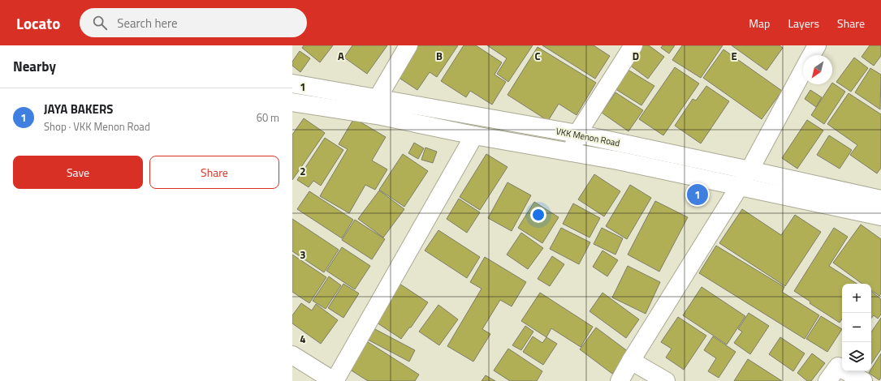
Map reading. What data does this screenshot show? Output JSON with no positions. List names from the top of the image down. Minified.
{"streets":{"street":["VKK Menon Road"]},"north":"bottom left","page":{"header":"Locato","search":"Search here","nav":["Map","Layers","Share"],"heading":"Nearby","list":[{"mark":"1","name":"JAYA BAKERS","note":"Shop · VKK Menon Road","value":"60 m"}],"buttons":["Save","Share"],"pins":"1","map_buttons":["+","−"]},"grid":{"columns":["A","B","C","D","E"],"rows":["1","2","3","4"]}}
